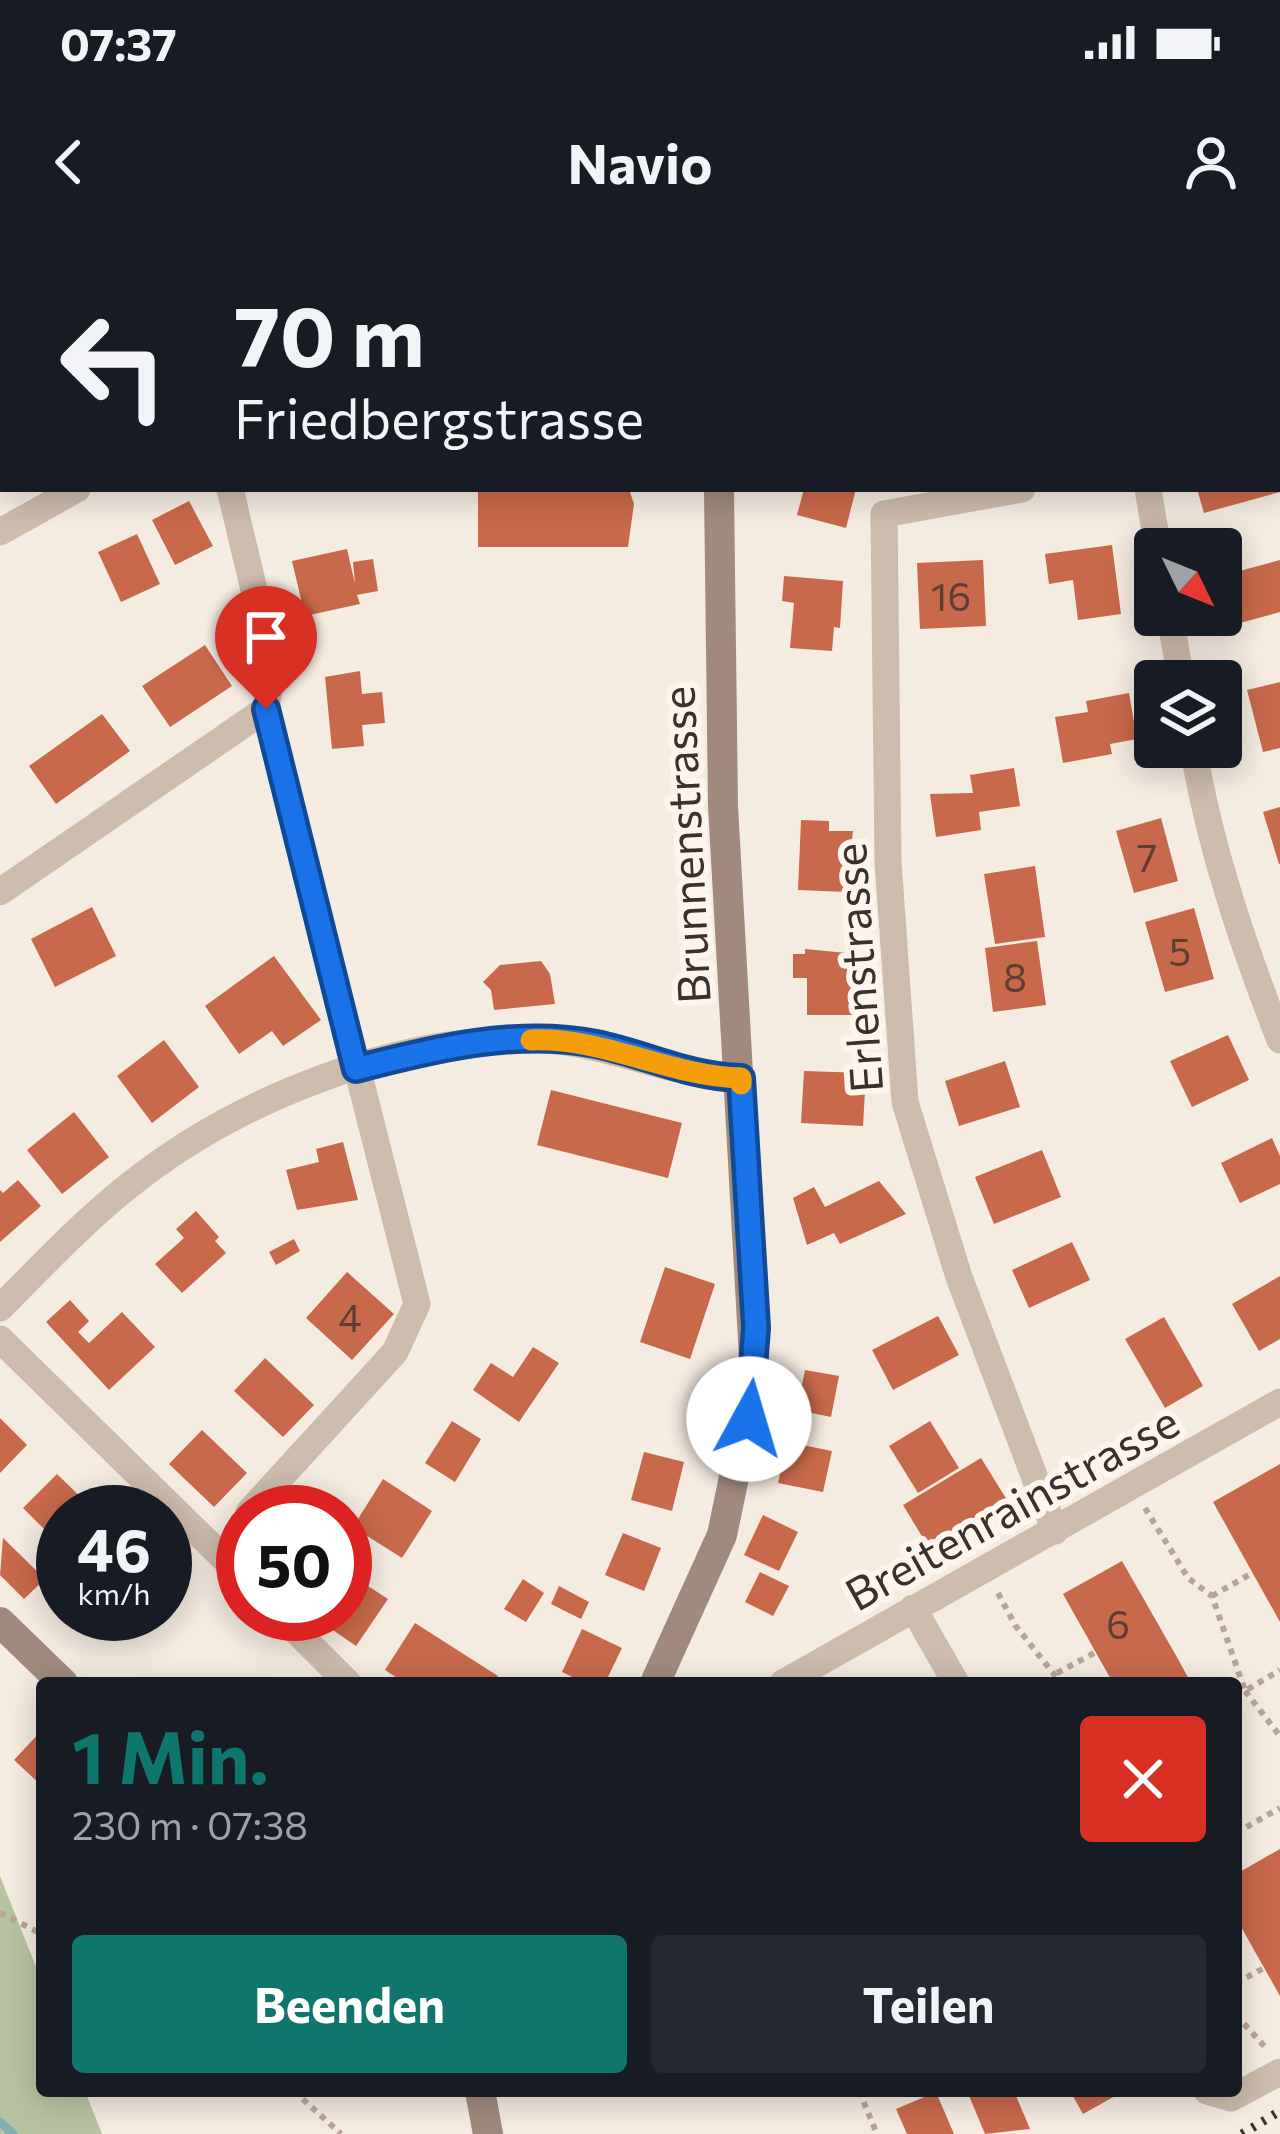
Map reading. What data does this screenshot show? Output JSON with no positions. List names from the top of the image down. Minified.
{"streets":{"main road":["Brunnenstrasse"],"street":["Erlenstrasse","Breitenrainstrasse"]},"crossings":[["Erlenstrasse","Breitenrainstrasse"]],"house_numbers":["16","7","5","8","4","6"],"north":"bottom right","page":{"status":"07:37","header":"Navio","turn":["70 m","Friedbergstrasse"],"speed":"46 km/h","limit":"50","heading":["1 Min.","230 m · 07:38"],"buttons":["Beenden","Teilen"]}}
